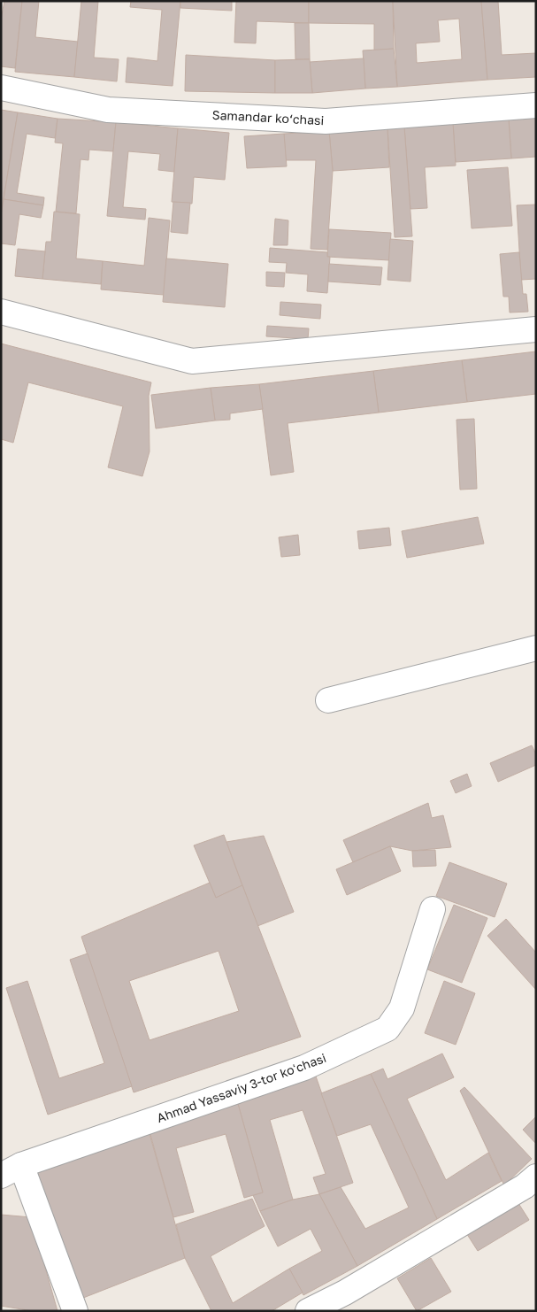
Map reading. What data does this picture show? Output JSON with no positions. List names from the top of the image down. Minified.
{"streets":{"street":["Samandar ko‘chasi","Ahmad Yassaviy 3-tor koʻchasi"]}}
